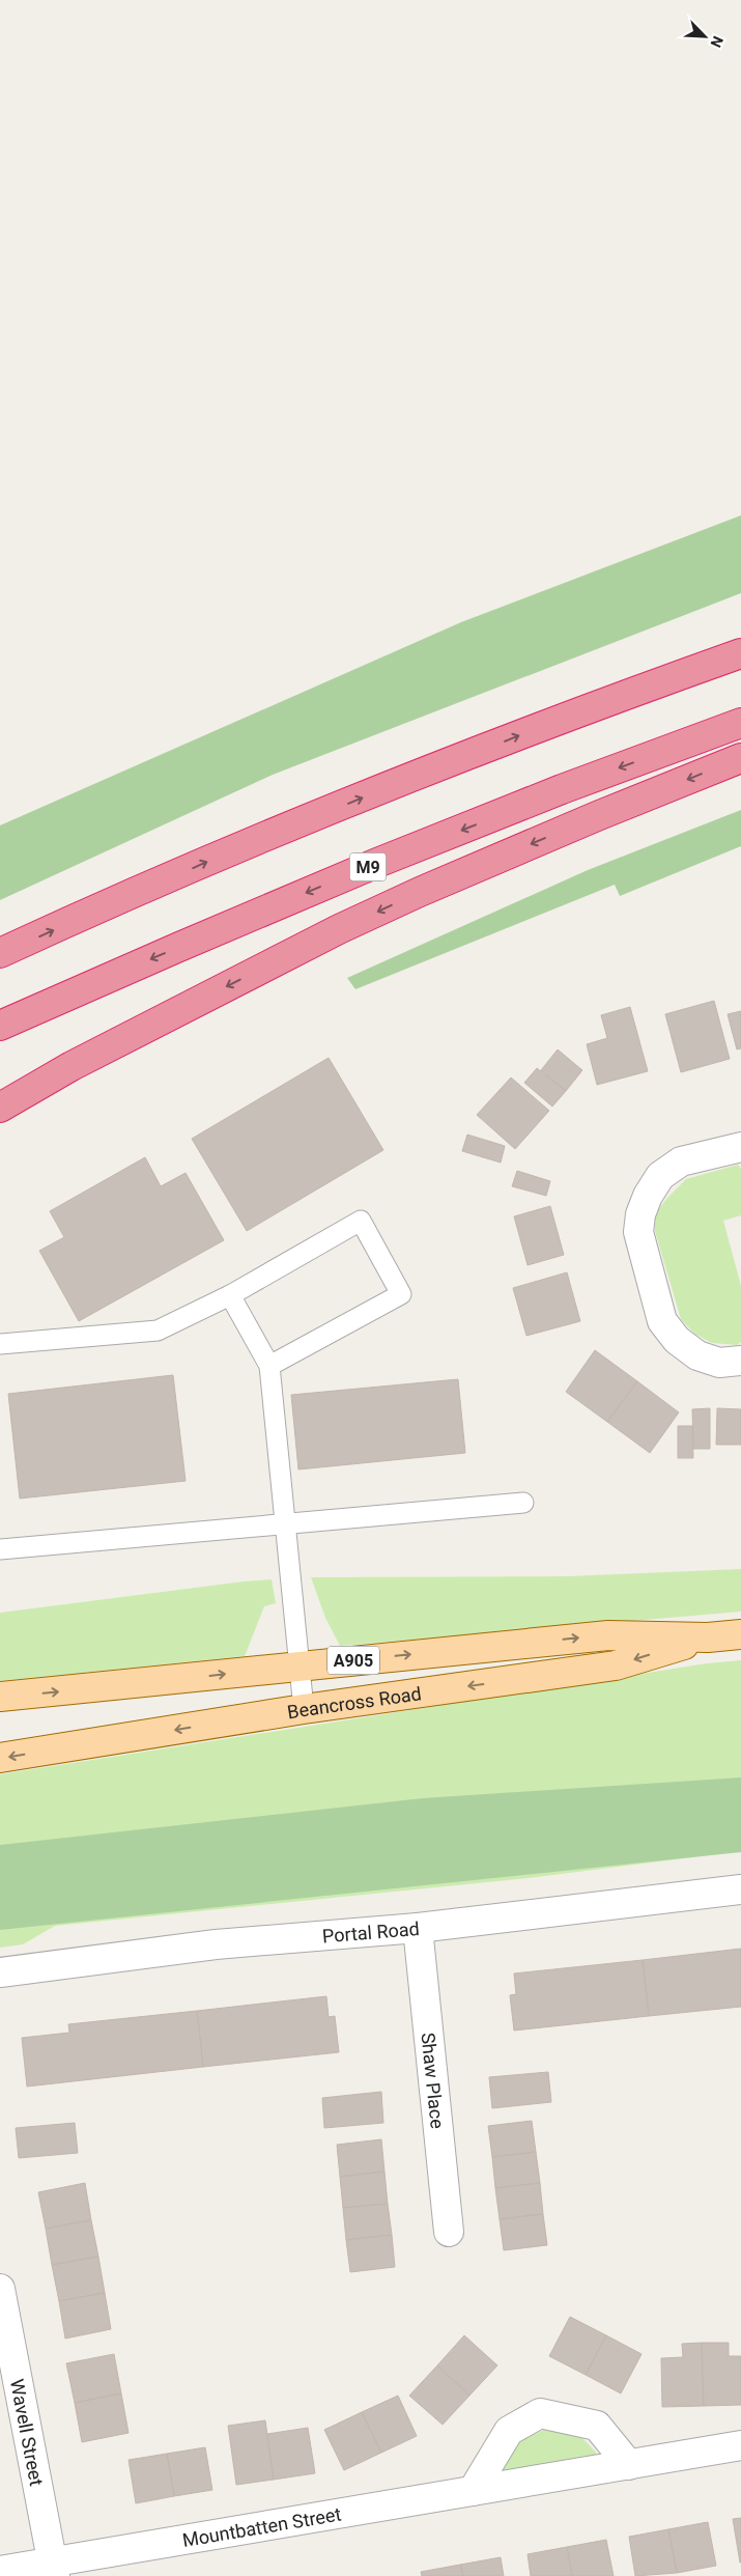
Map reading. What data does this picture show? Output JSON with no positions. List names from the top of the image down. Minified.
{"streets":{"highway":["M9"],"main road":["A905","Beancross Road"],"street":["Portal Road","Shaw Place","Wavell Street","Mountbatten Street"]},"crossings":[["Portal Road","Shaw Place"],["Wavell Street","Mountbatten Street"]],"north":"bottom right"}
